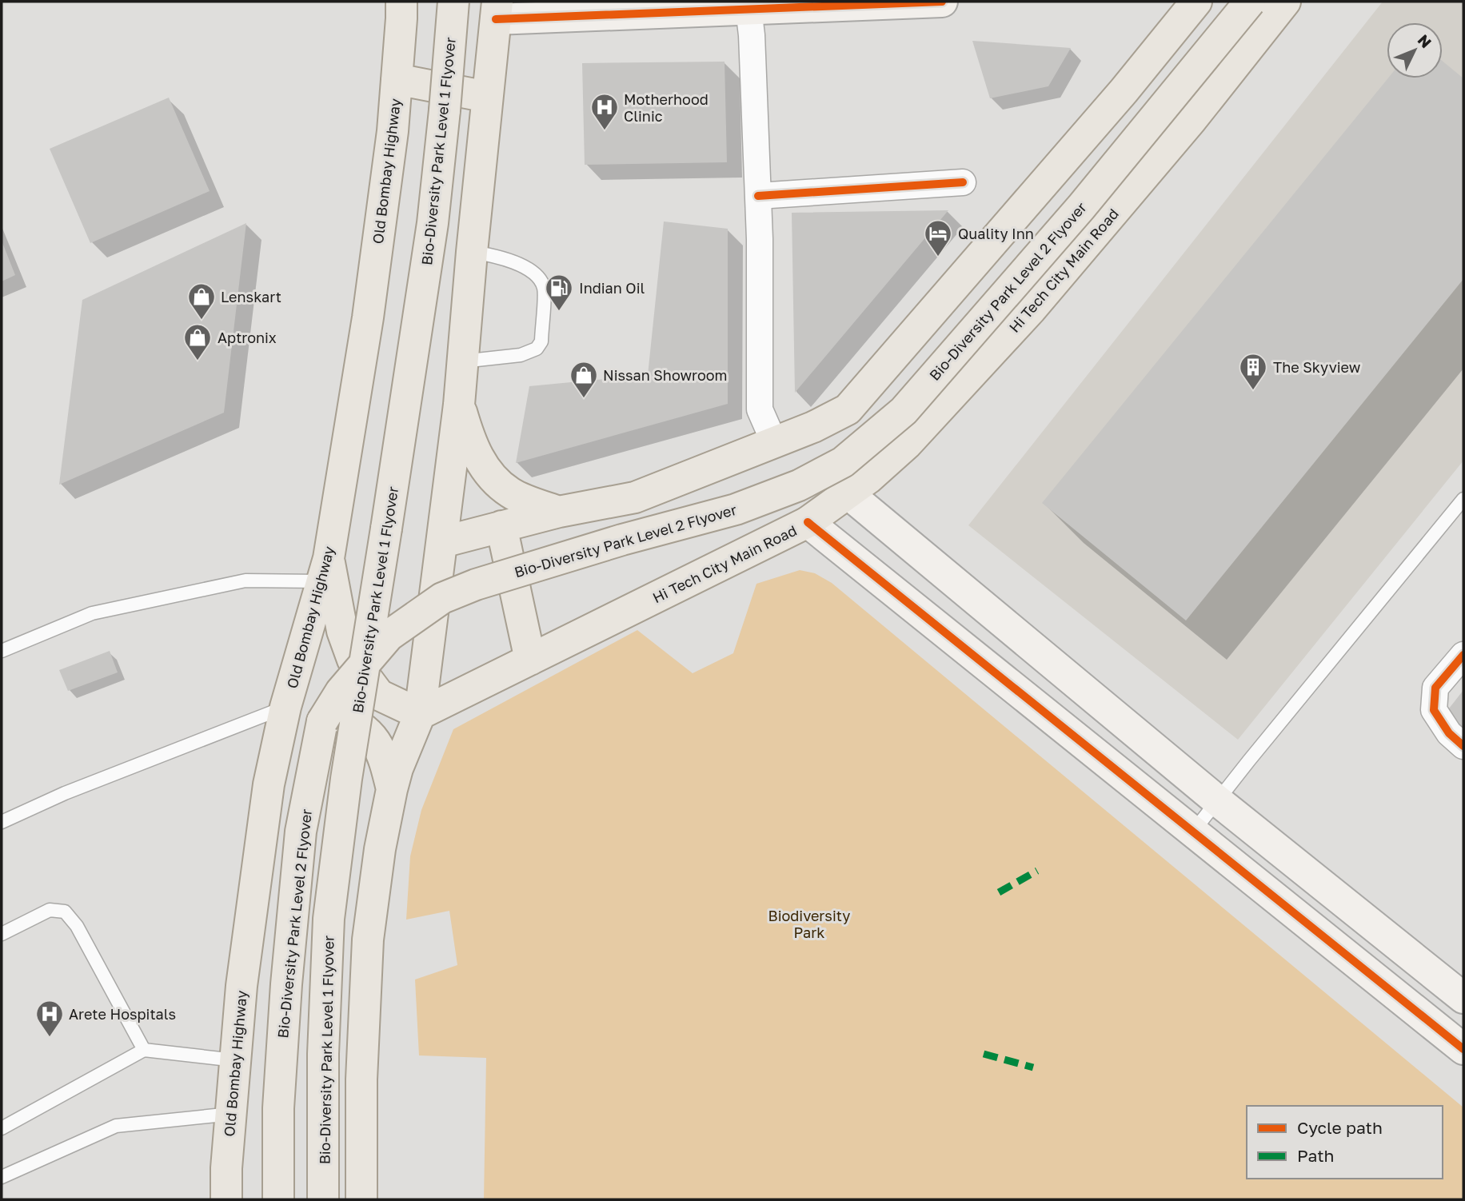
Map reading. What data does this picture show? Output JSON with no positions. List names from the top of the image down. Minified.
{"streets":{"main road":["Bio-Diversity Park Level 1 Flyover","Old Bombay Highway","Hi Tech City Main Road","Bio-Diversity Park Level 2 Flyover"]},"parks":["Biodiversity Park"],"places":{"hospital":["Motherhood Clinic","Arete Hospitals"],"hotel":["Quality Inn"],"fuel station":["Indian Oil"],"shop":["Lenskart","Aptronix","Nissan Showroom"],"building":["The Skyview"]},"legend":["Cycle path","Path"],"north":"top right"}
